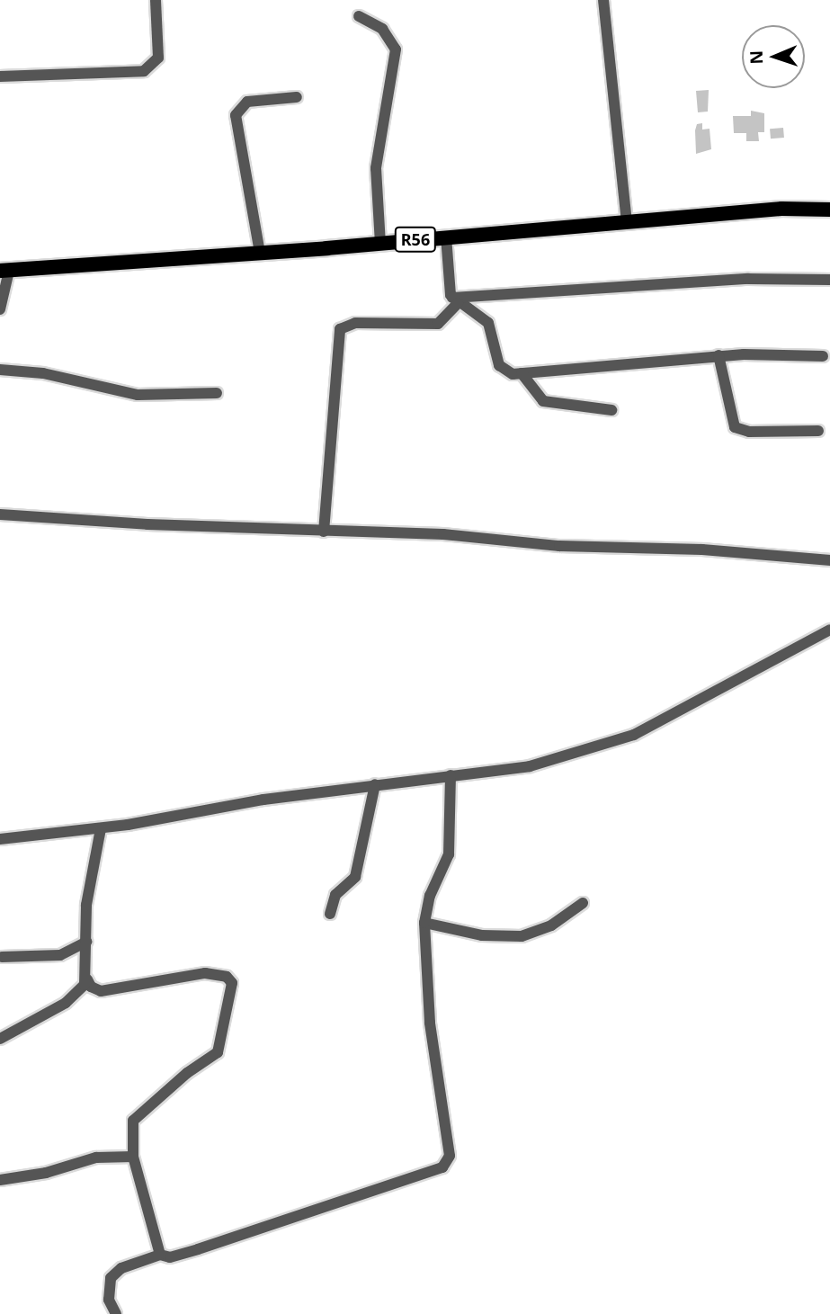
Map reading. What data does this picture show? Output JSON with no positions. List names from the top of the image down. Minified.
{"streets":{"main road":["R56"]},"north":"left"}
